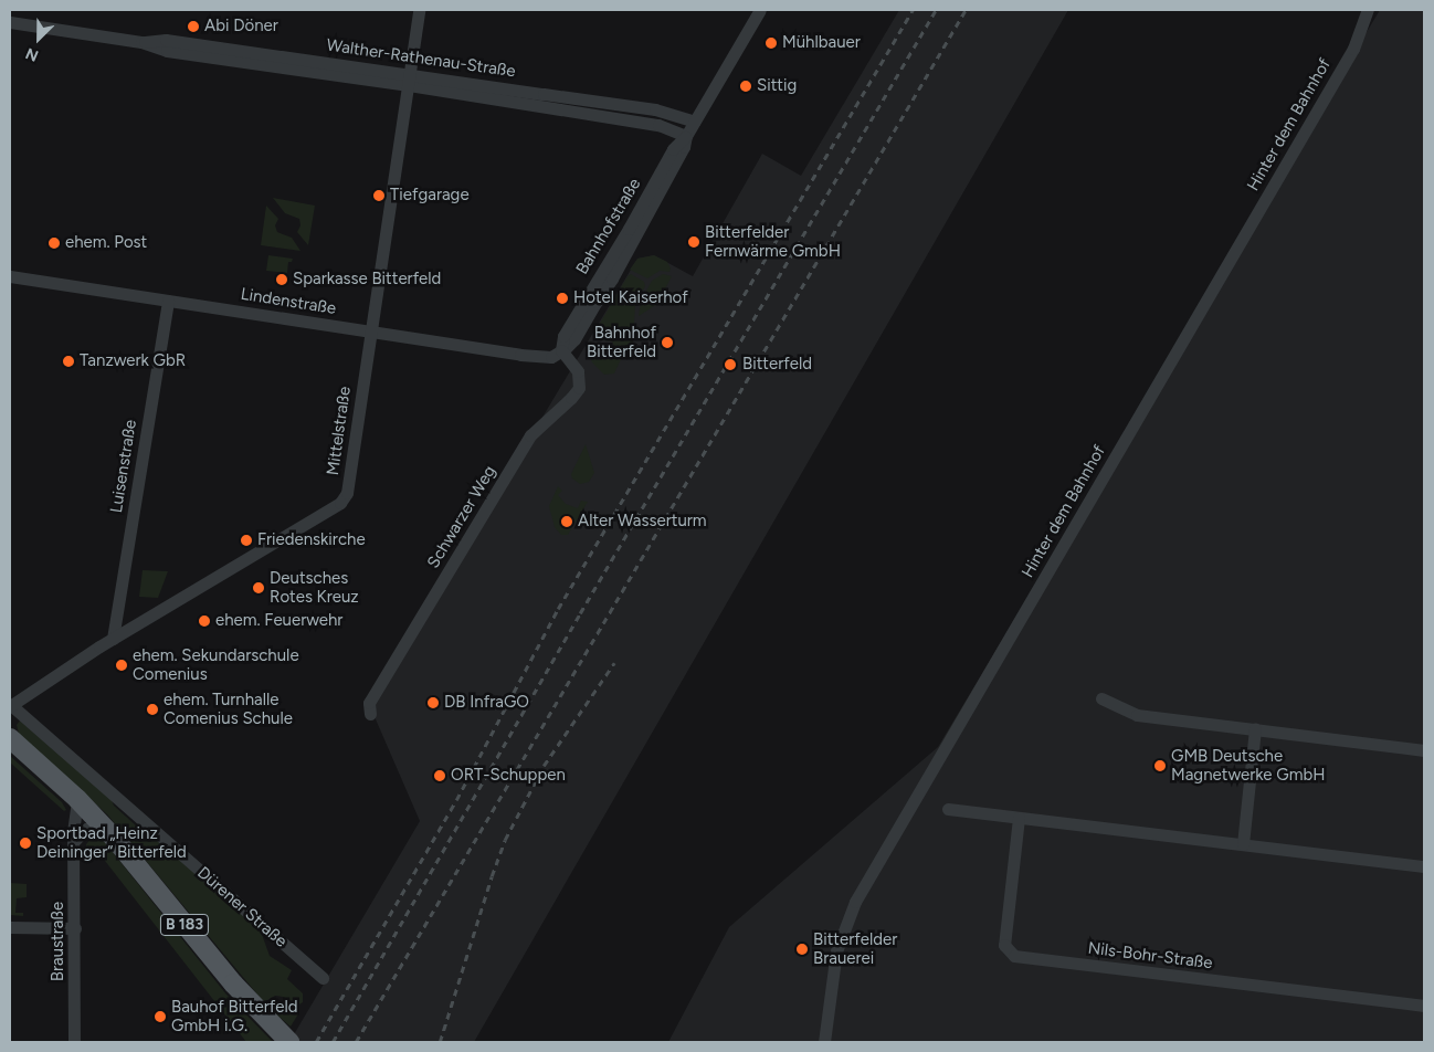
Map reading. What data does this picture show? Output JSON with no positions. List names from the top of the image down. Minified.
{"streets":{"main road":["B 183"],"street":["Walther-Rathenau-Straße","Hinter dem Bahnhof","Bahnhofstraße","Lindenstraße","Mittelstraße","Luisenstraße","Schwarzer Weg","Dürener Straße","Braustraße","Nils-Bohr-Straße"]},"crossings":[["Walther-Rathenau-Straße","Bahnhofstraße"],["Walther-Rathenau-Straße","Mittelstraße"],["Bahnhofstraße","Lindenstraße"],["Bahnhofstraße","Schwarzer Weg"],["Lindenstraße","Mittelstraße"],["Lindenstraße","Luisenstraße"],["Lindenstraße","Schwarzer Weg"],["Mittelstraße","Luisenstraße"],["Mittelstraße","Dürener Straße"],["B 183","Braustraße"]],"places":["Abi Döner","Mühlbauer","Sittig","Tiefgarage","Bitterfelder Fernwärme GmbH","ehem. Post","Sparkasse Bitterfeld","Hotel Kaiserhof","Bahnhof Bitterfeld","Tanzwerk GbR","Bitterfeld","Alter Wasserturm","Friedenskirche","Deutsches Rotes Kreuz","ehem. Feuerwehr","ehem. Sekundarschule Comenius","DB InfraGO","ehem. Turnhalle Comenius Schule","GMB Deutsche Magnetwerke GmbH","ORT-Schuppen","Sportbad „Heinz Deininger“ Bitterfeld","Bitterfelder Brauerei","Bauhof Bitterfeld GmbH i.G."],"north":"bottom left"}
